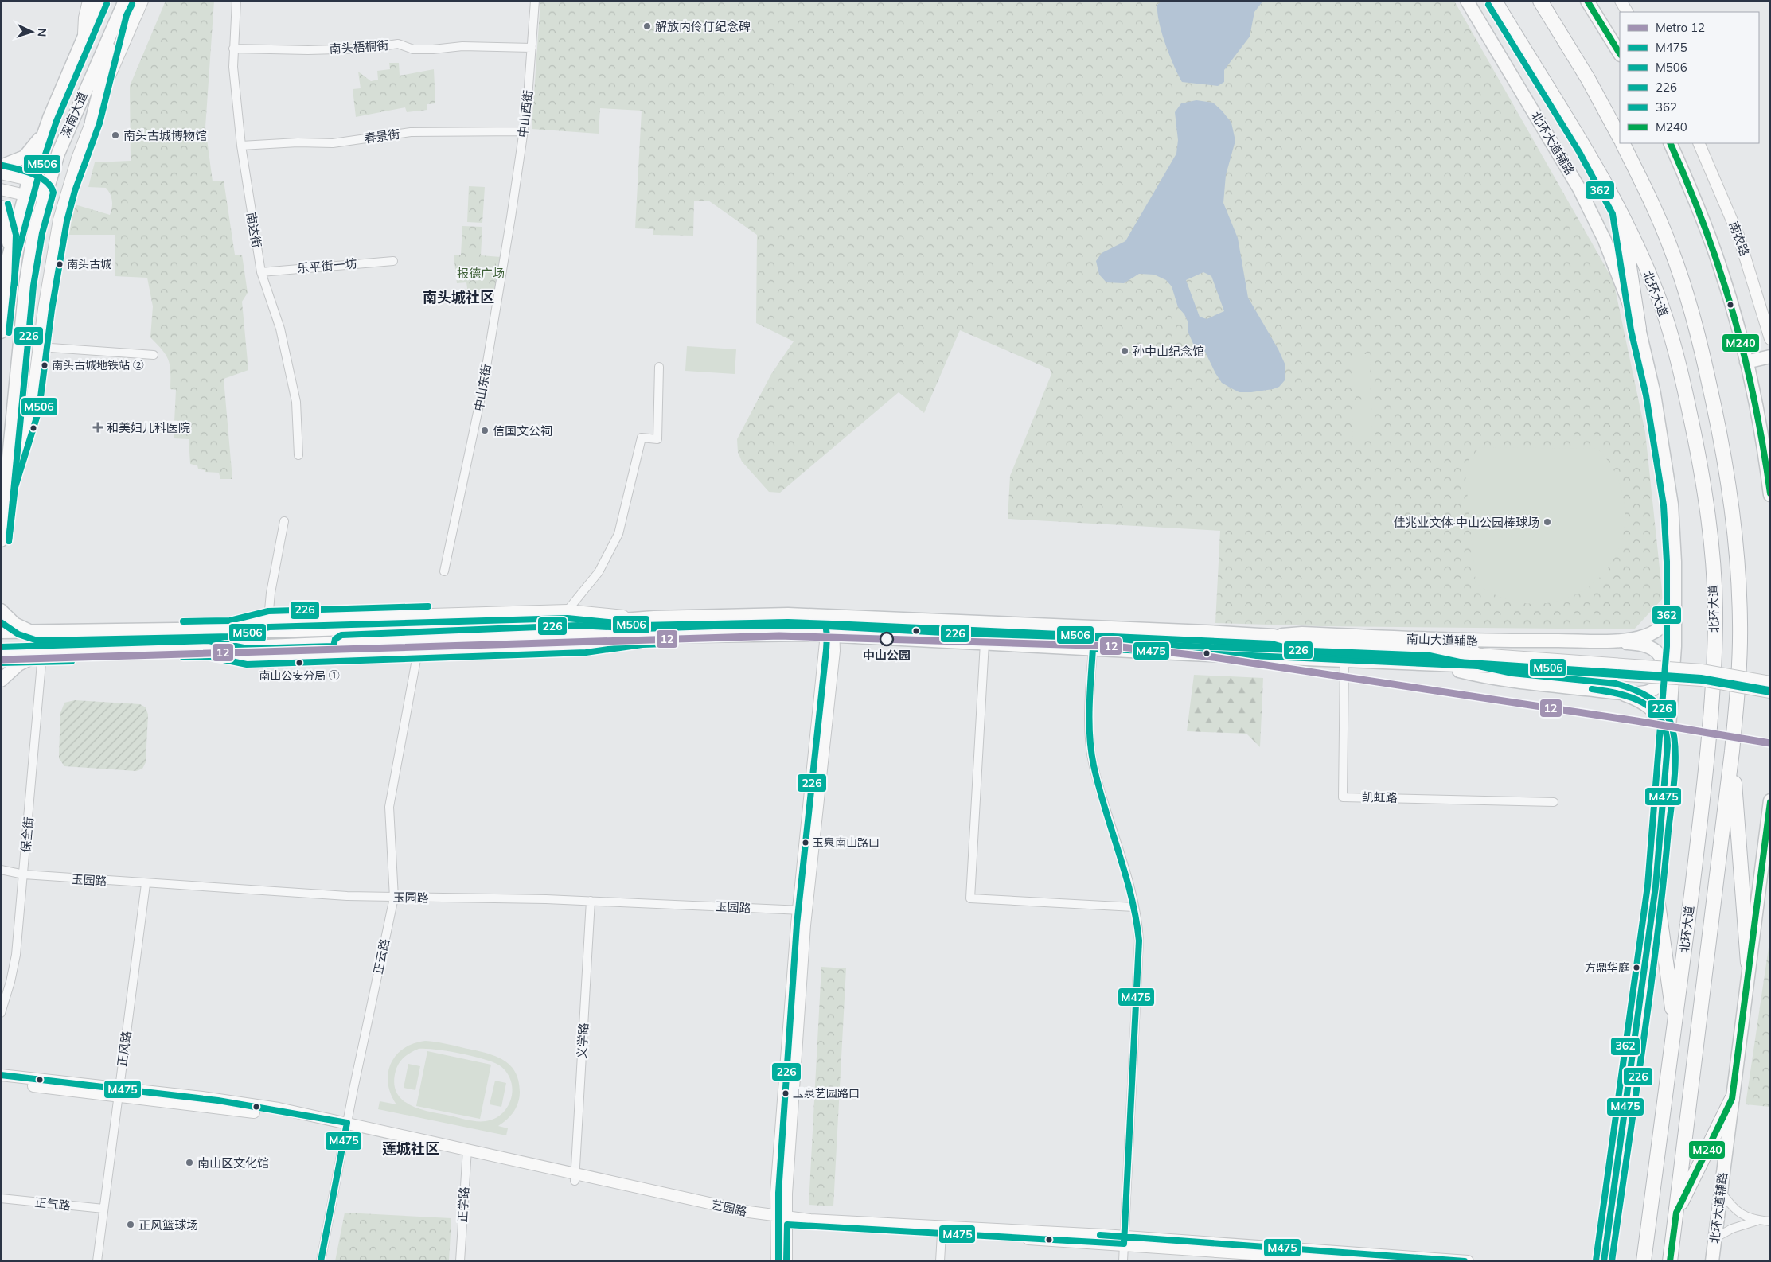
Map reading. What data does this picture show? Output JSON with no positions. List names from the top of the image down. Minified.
{"streets":{"highway":["北环大道"],"main road":["深南大道","北环大道辅路","南山大道辅路"],"street":["南头梧桐街","中山西街","春景街","南达街","南农路","乐平街一坊","中山东街","凯虹路","保全街","玉园路","正云路","义学路","正风路","正气路","正学路","艺园路"]},"crossings":[["南头梧桐街","中山西街"],["南头梧桐街","南达街"],["中山西街","春景街"],["中山西街","中山东街"],["春景街","南达街"],["南达街","乐平街一坊"],["保全街","玉园路"],["玉园路","正云路"],["玉园路","义学路"],["玉园路","正风路"],["正云路","艺园路"],["义学路","艺园路"],["正风路","正气路"],["正风路","艺园路"],["正学路","艺园路"]],"districts":["南头城社区","莲城社区"],"parks":["报德广场"],"places":{"other":["解放内伶仃纪念碑","南头古城博物馆","南头古城","孙中山纪念馆","南头古城地铁站 ②","信国文公祠","佳兆业文体·中山公园棒球场","中山公园","南山公安分局 ①","玉泉南山路口","方鼎华庭","玉泉艺园路口","南山区文化馆","正风篮球场"],"health":["和美妇儿科医院"]},"lines":["transit line M240","transit line M506","transit line 362","transit line 226","metro line 12","transit line M475"],"legend":["Metro 12","M475","M506","226","362","M240"],"north":"right"}
